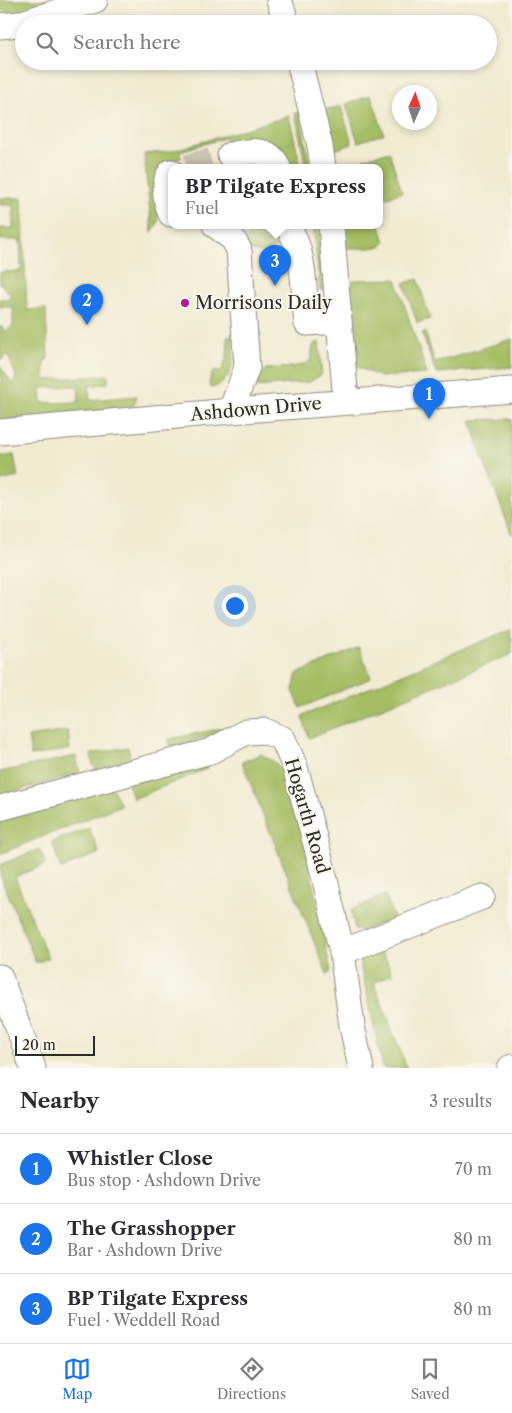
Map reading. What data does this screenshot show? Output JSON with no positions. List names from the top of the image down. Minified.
{"streets":{"street":["Ashdown Drive","Hogarth Road"]},"places":["Morrisons Daily"],"scale_bar":"20 m","north":"top","page":{"search":"Search here","popup":["BP Tilgate Express","Fuel"],"pins":["3","2","1"],"scale":"20 m","heading":["Nearby","3 results"],"list":[{"mark":"1","name":"Whistler Close","note":"Bus stop · Ashdown Drive","value":"70 m"},{"mark":"2","name":"The Grasshopper","note":"Bar · Ashdown Drive","value":"80 m"},{"mark":"3","name":"BP Tilgate Express","note":"Fuel · Weddell Road","value":"80 m"}],"nav":["Map","Directions","Saved"]}}
